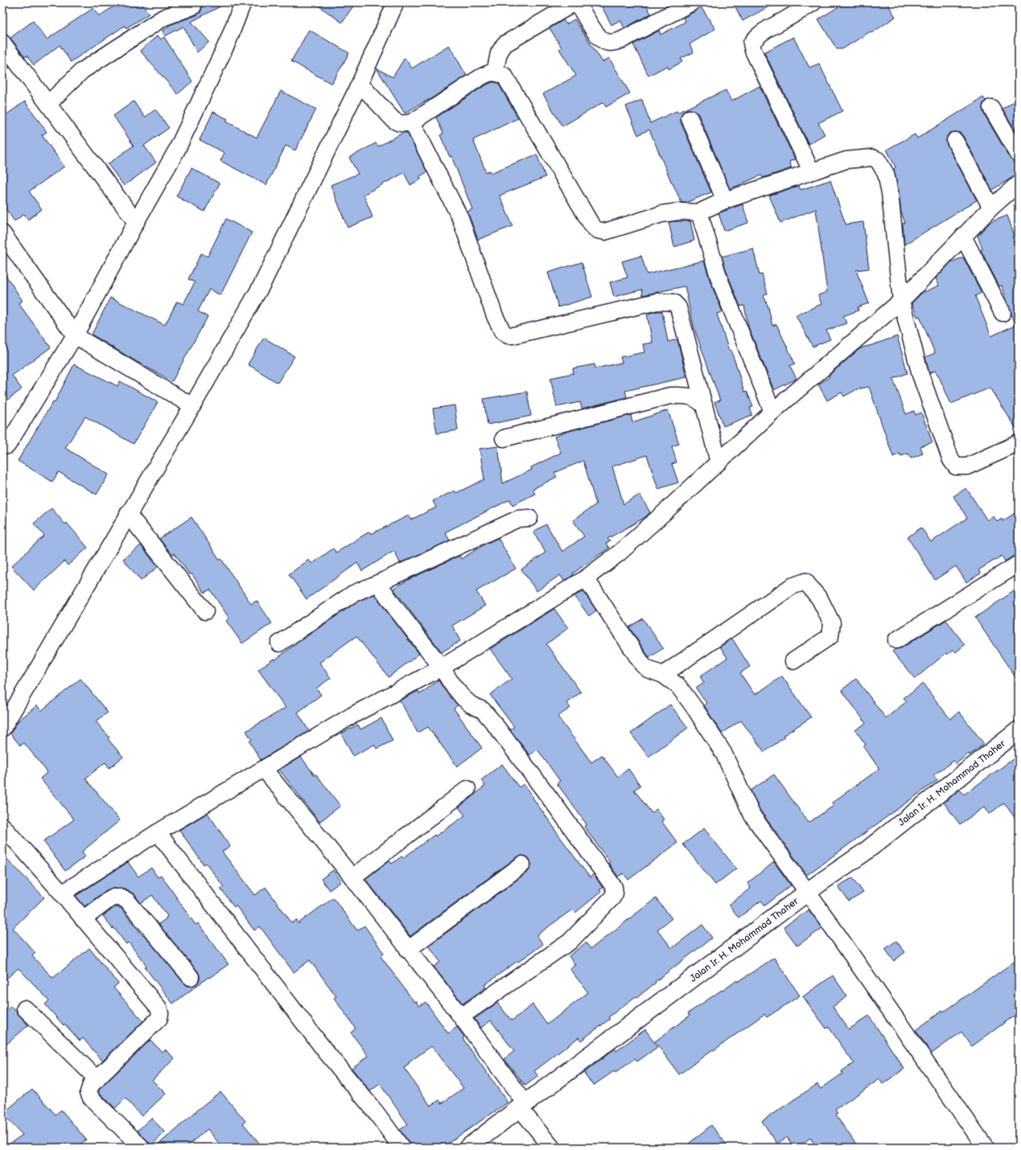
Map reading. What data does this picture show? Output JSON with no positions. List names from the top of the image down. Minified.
{"streets":{"main road":["Jalan Ir. H. Mohammad Thaher"]}}
